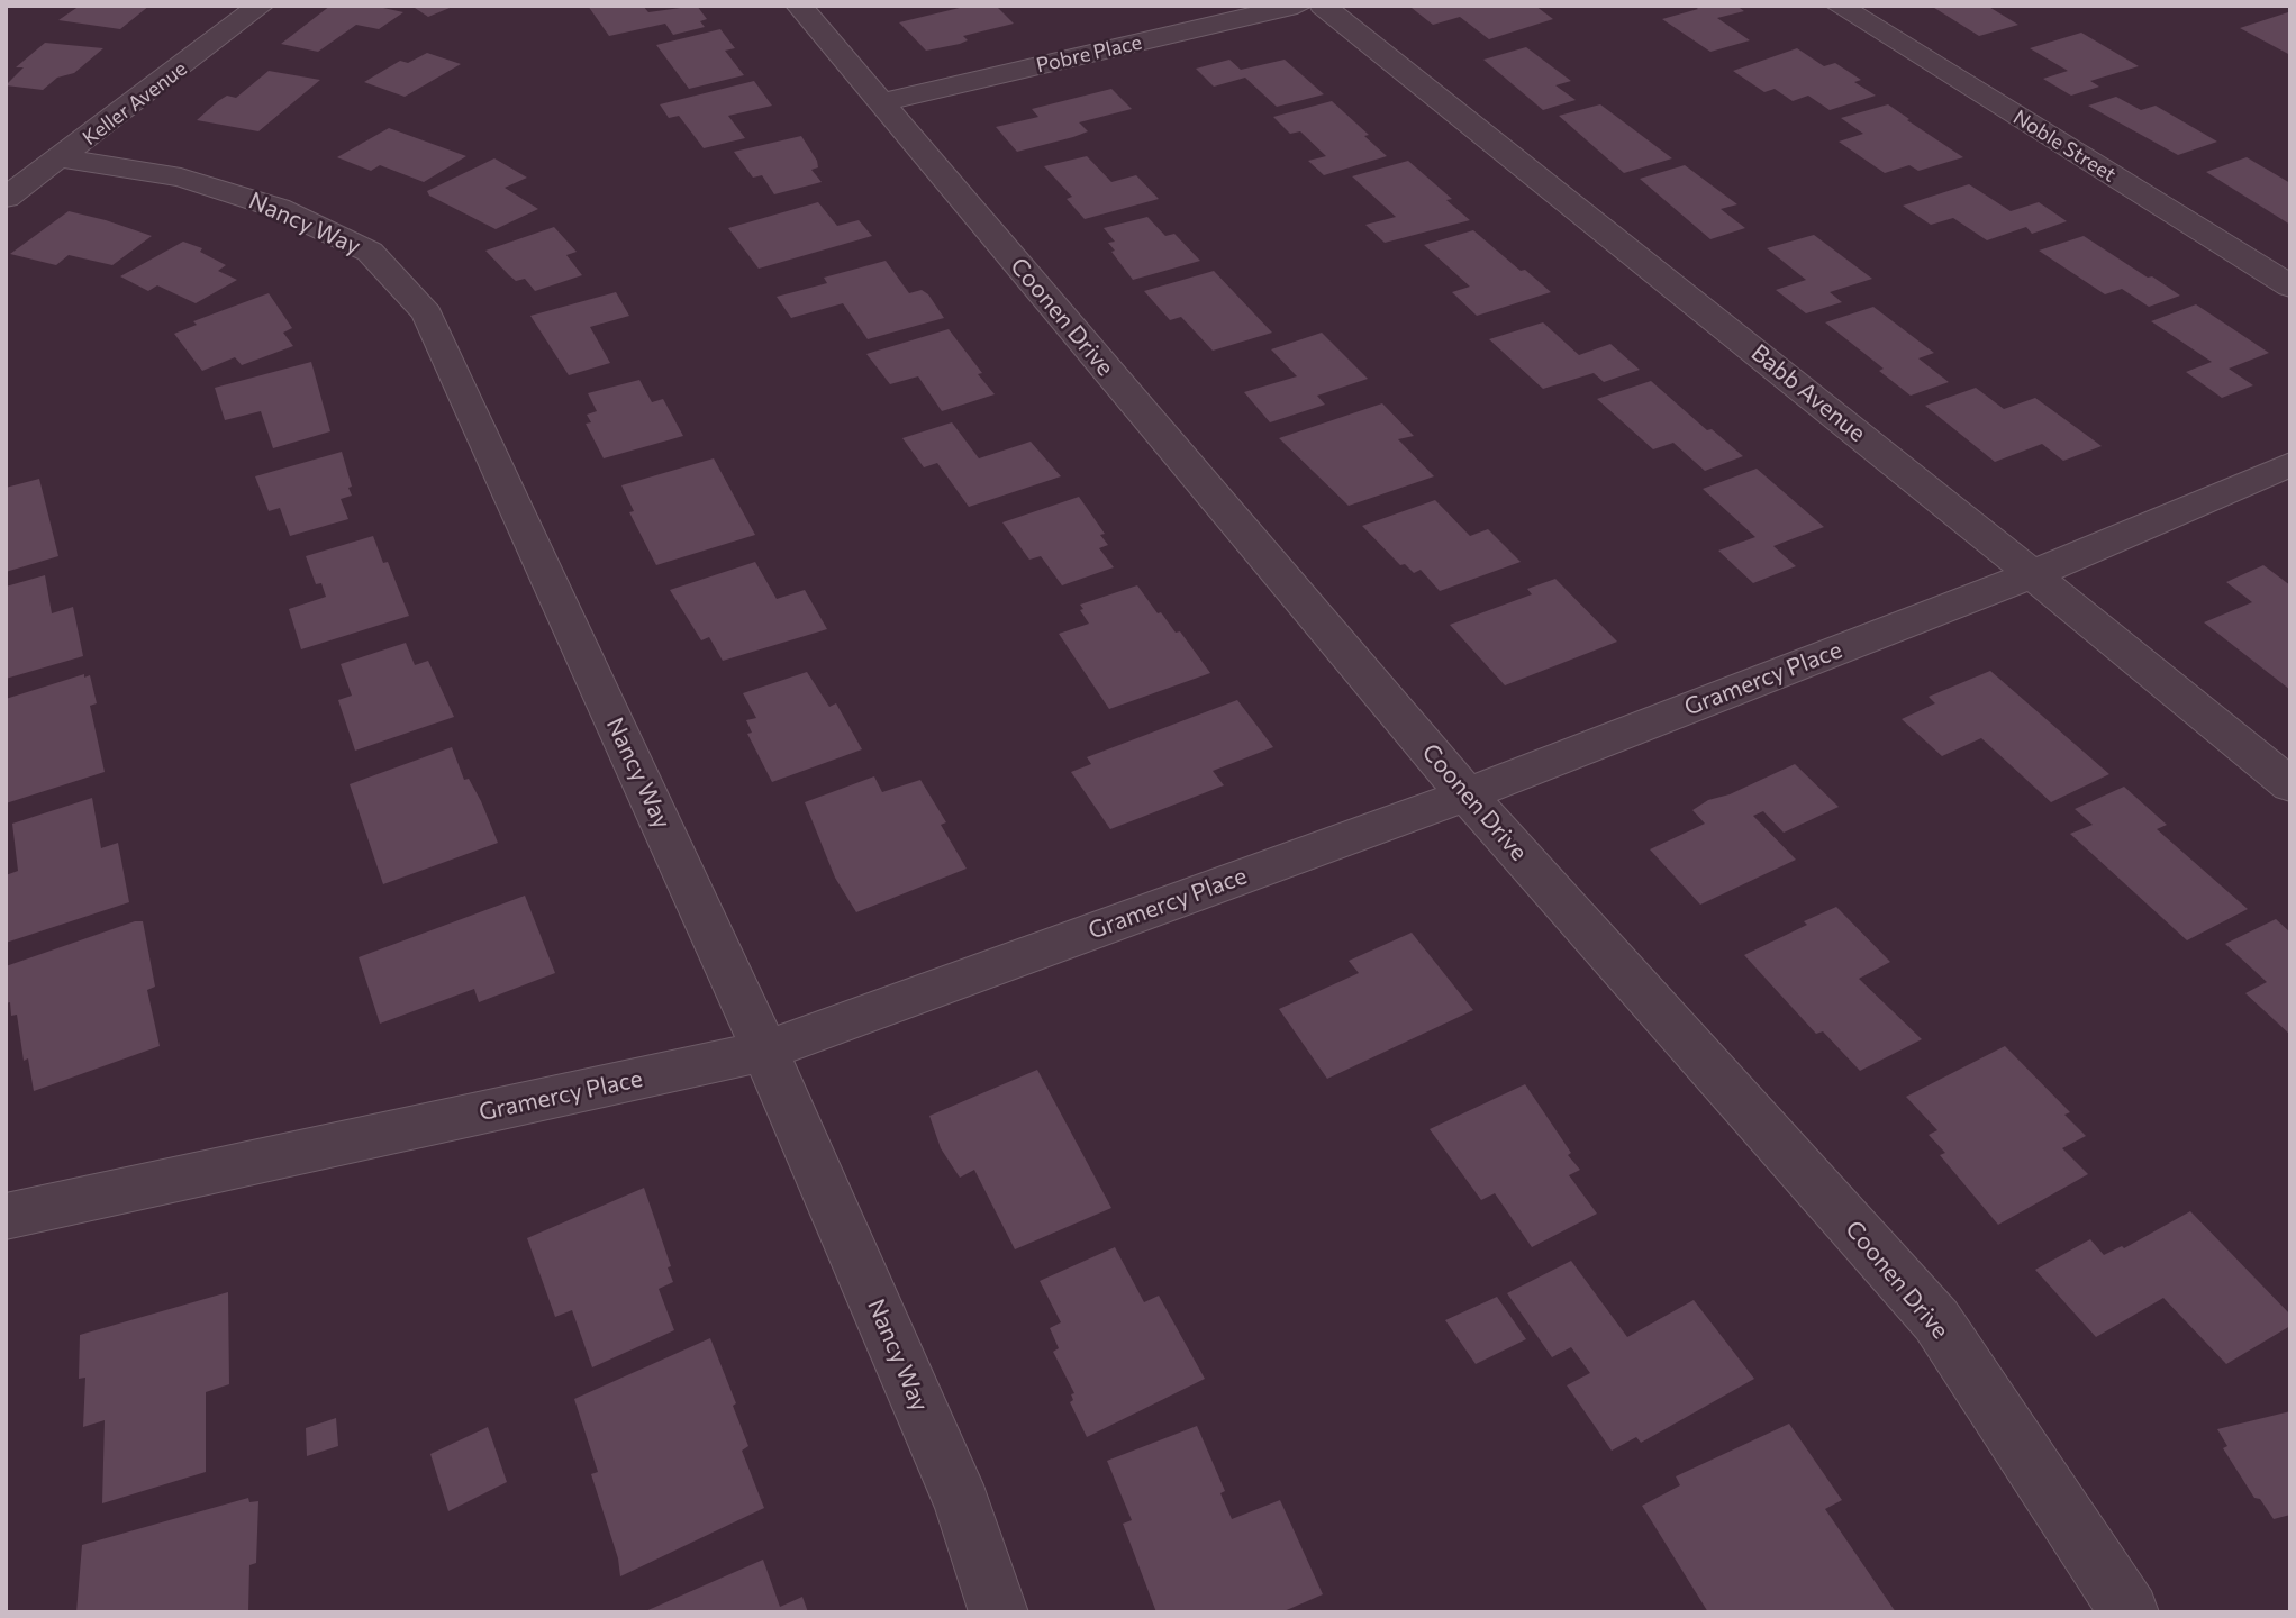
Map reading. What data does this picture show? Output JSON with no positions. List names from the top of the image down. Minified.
{"streets":{"street":["Pobre Place","Keller Avenue","Noble Street","Nancy Way","Coonen Drive","Babb Avenue","Gramercy Place"]},"crossings":[["Pobre Place","Coonen Drive"],["Keller Avenue","Nancy Way"],["Nancy Way","Gramercy Place"],["Coonen Drive","Gramercy Place"],["Babb Avenue","Gramercy Place"]]}
